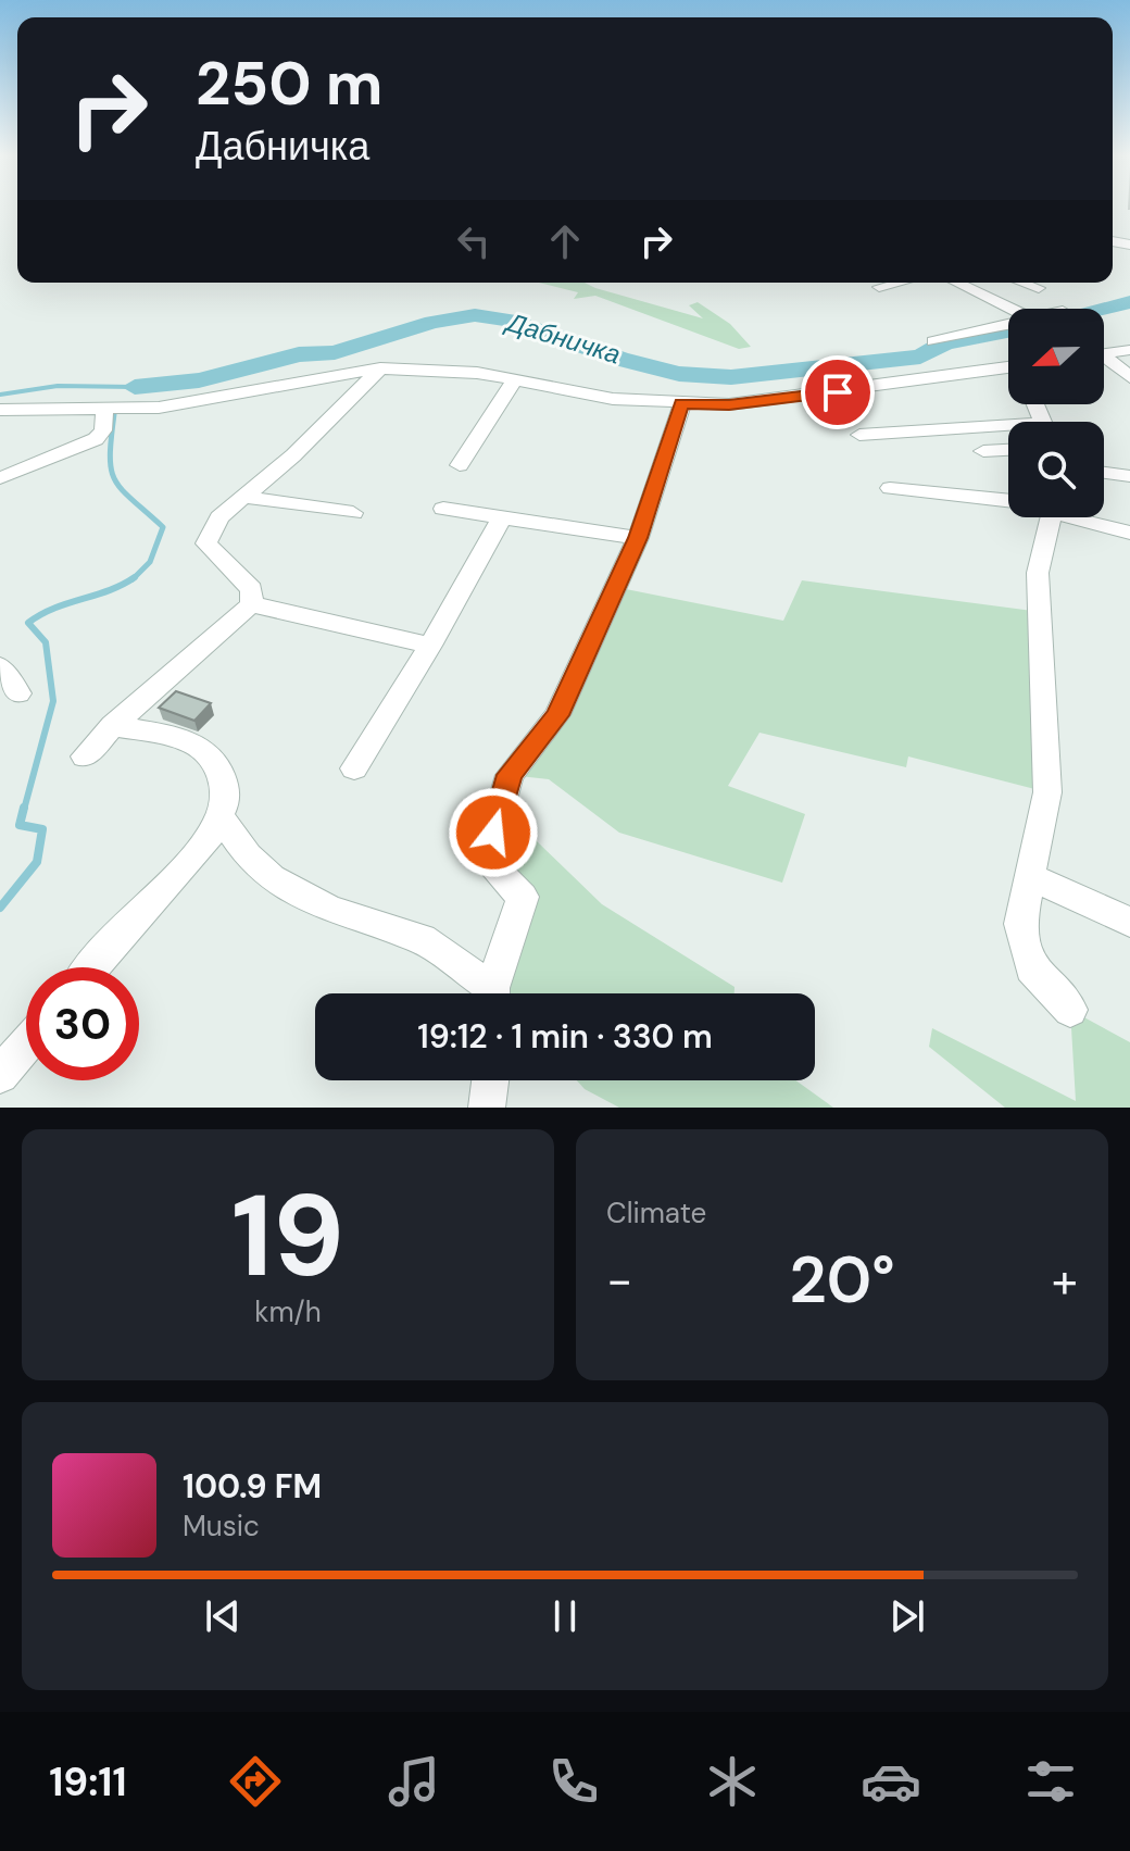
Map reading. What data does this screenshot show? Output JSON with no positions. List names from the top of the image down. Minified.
{"water":["Дабничка"],"north":"left","page":{"turn":["250 m","Дабничка"],"limit":"30","trip":"19:12 · 1 min · 330 m","tile":[["19","km/h"],"Climate"],"heat":["−","20°","+"],"song":["100.9 FM","Music"],"tabs":"19:11"}}
